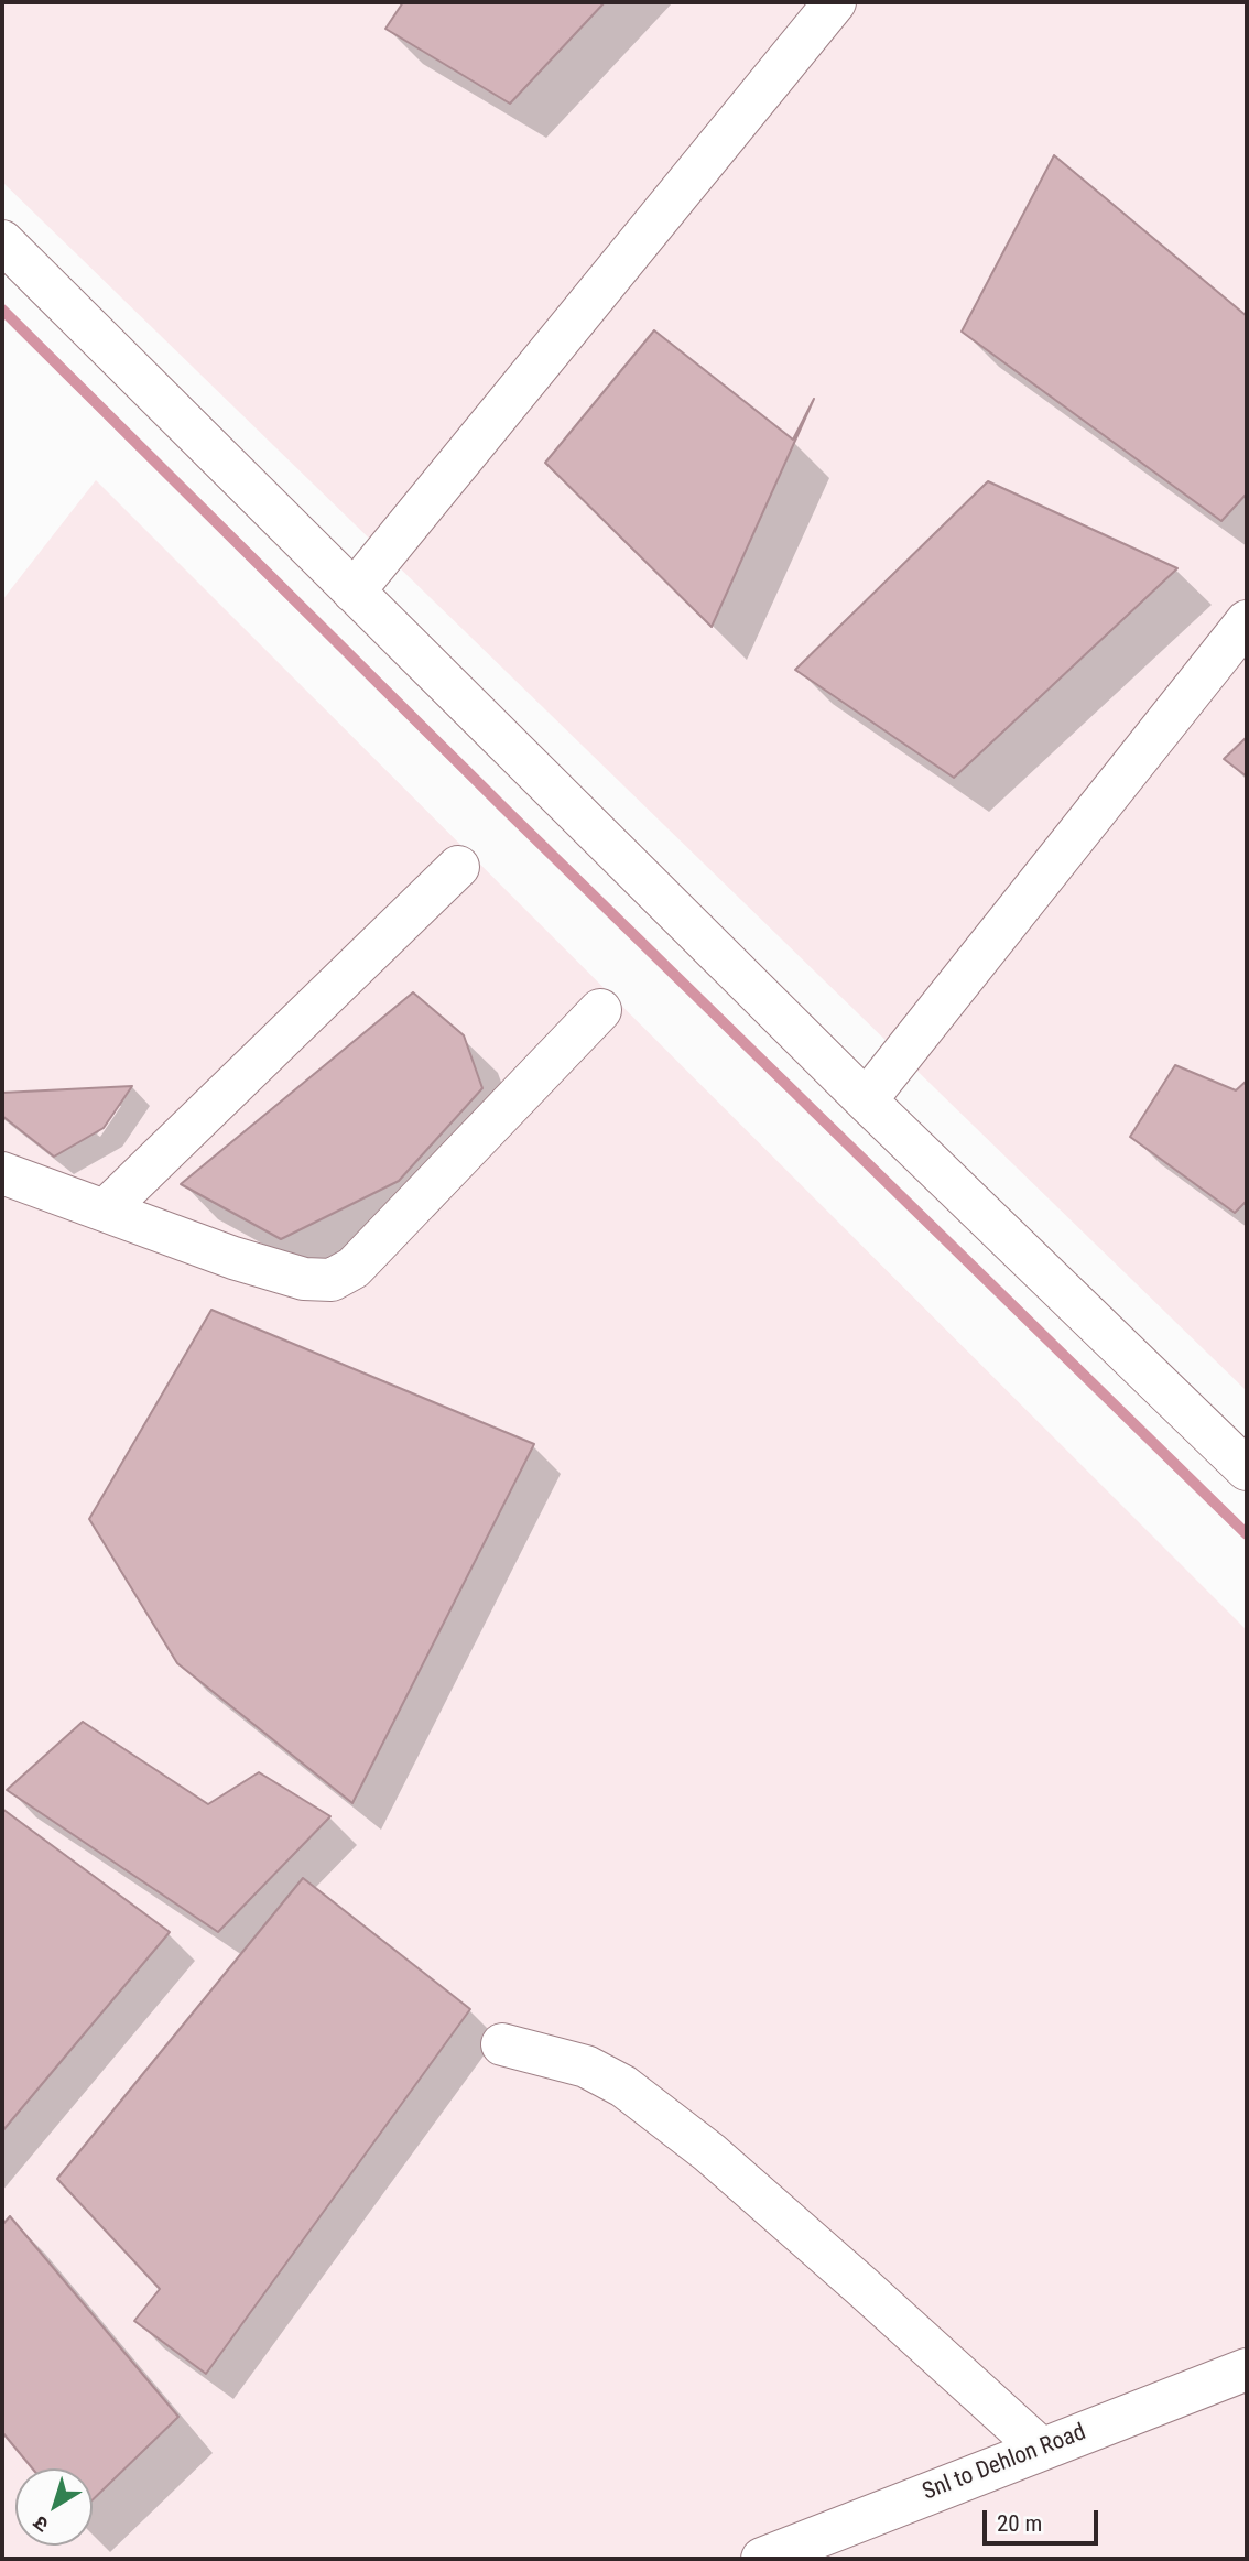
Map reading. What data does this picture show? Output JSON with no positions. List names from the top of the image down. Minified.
{"streets":{"street":["Snl to Dehlon Road"]},"scale_bar":"20 m","north":"bottom left"}
